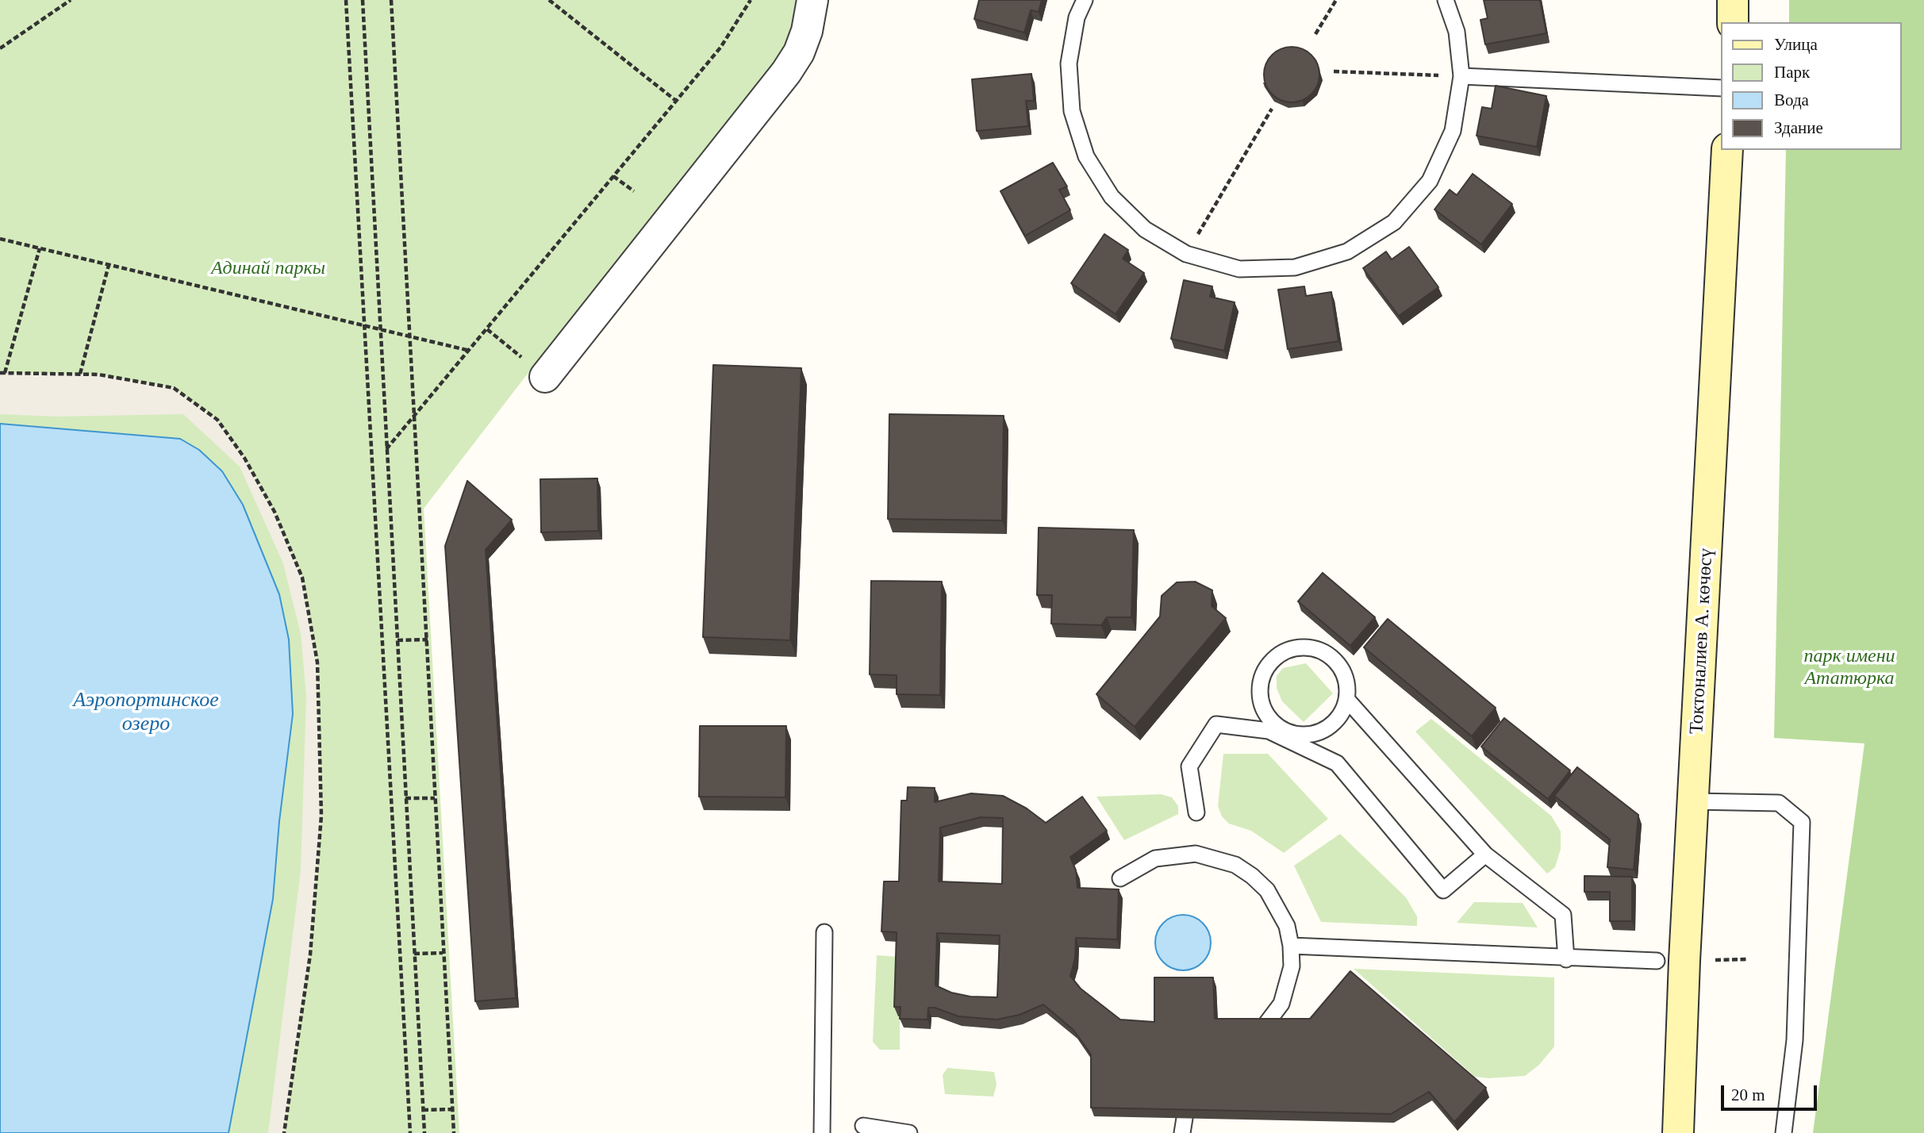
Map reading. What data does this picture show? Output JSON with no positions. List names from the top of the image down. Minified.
{"streets":{"main road":["Токтоналиев А. көчөсү"]},"water":["Аэропортинское озеро"],"parks":["Адинай паркы","парк имени Ататюрка"],"legend":["Улица","Парк","Вода","Здание"],"scale_bar":"20 m"}
